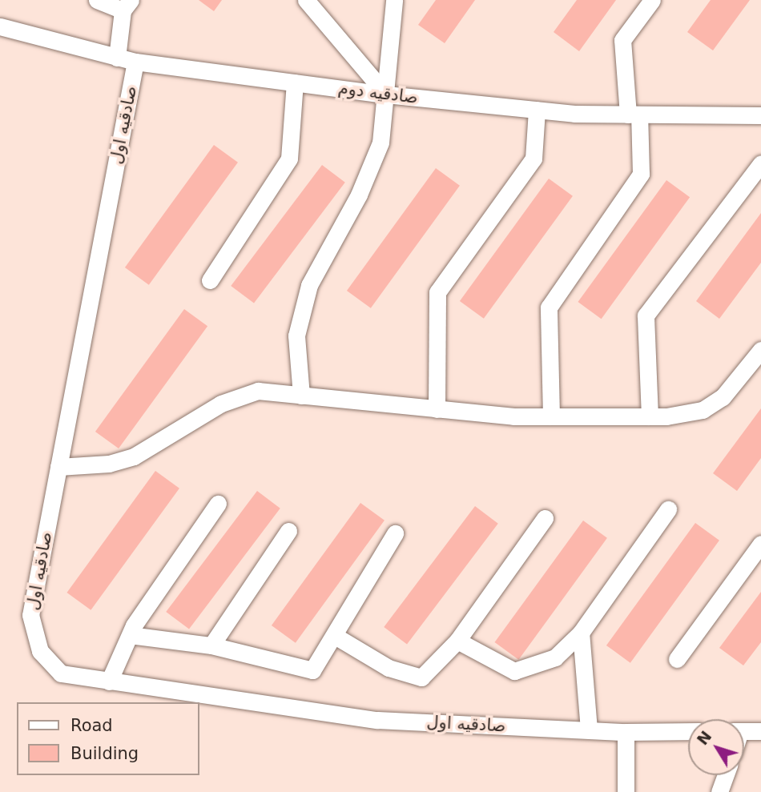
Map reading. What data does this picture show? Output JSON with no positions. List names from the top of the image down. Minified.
{"streets":{"street":["صادقیه دوم","صادقیه اول"]},"crossings":[["صادقیه دوم","صادقیه اول"]],"legend":["Road","Building"],"north":"top left"}
